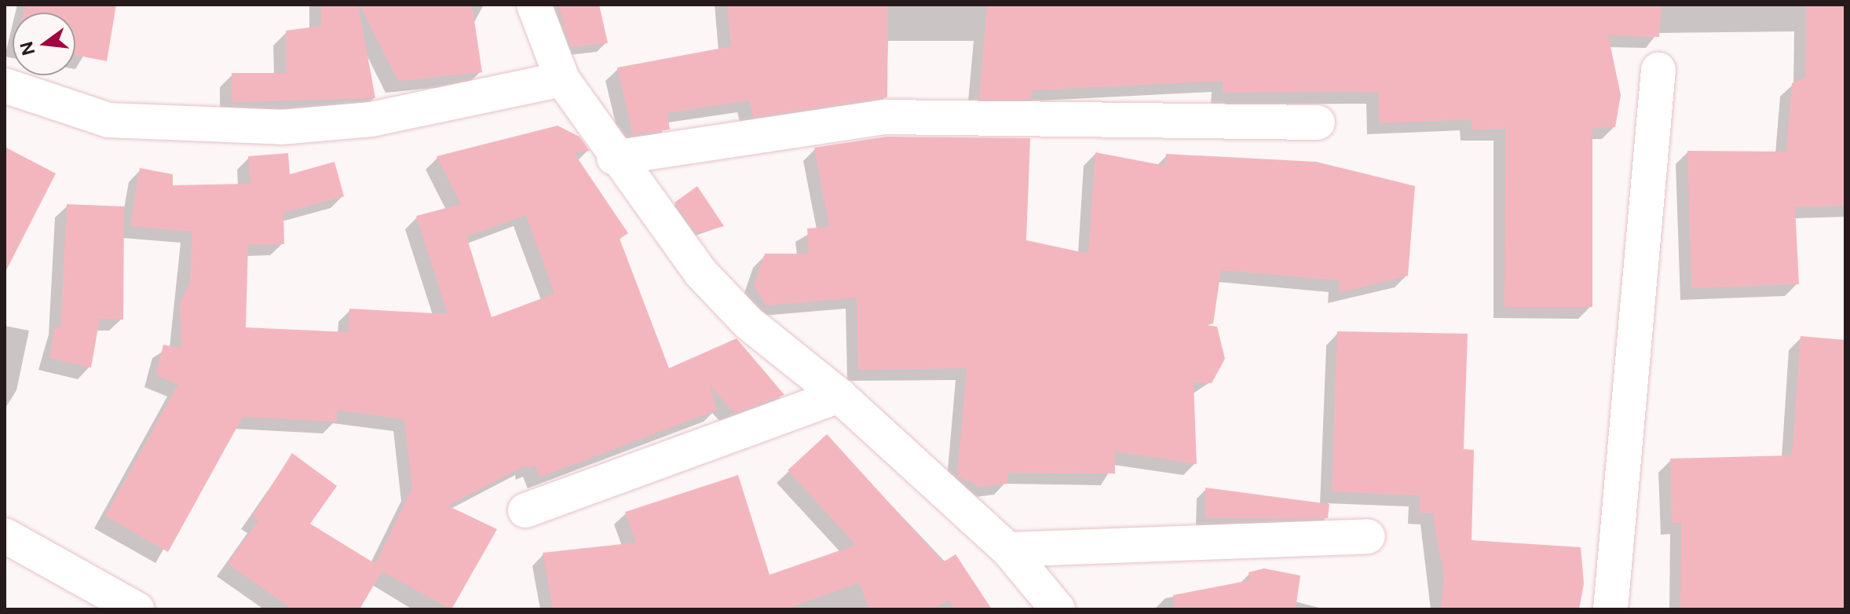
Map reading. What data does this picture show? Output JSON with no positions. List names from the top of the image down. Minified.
{"north":"left"}
